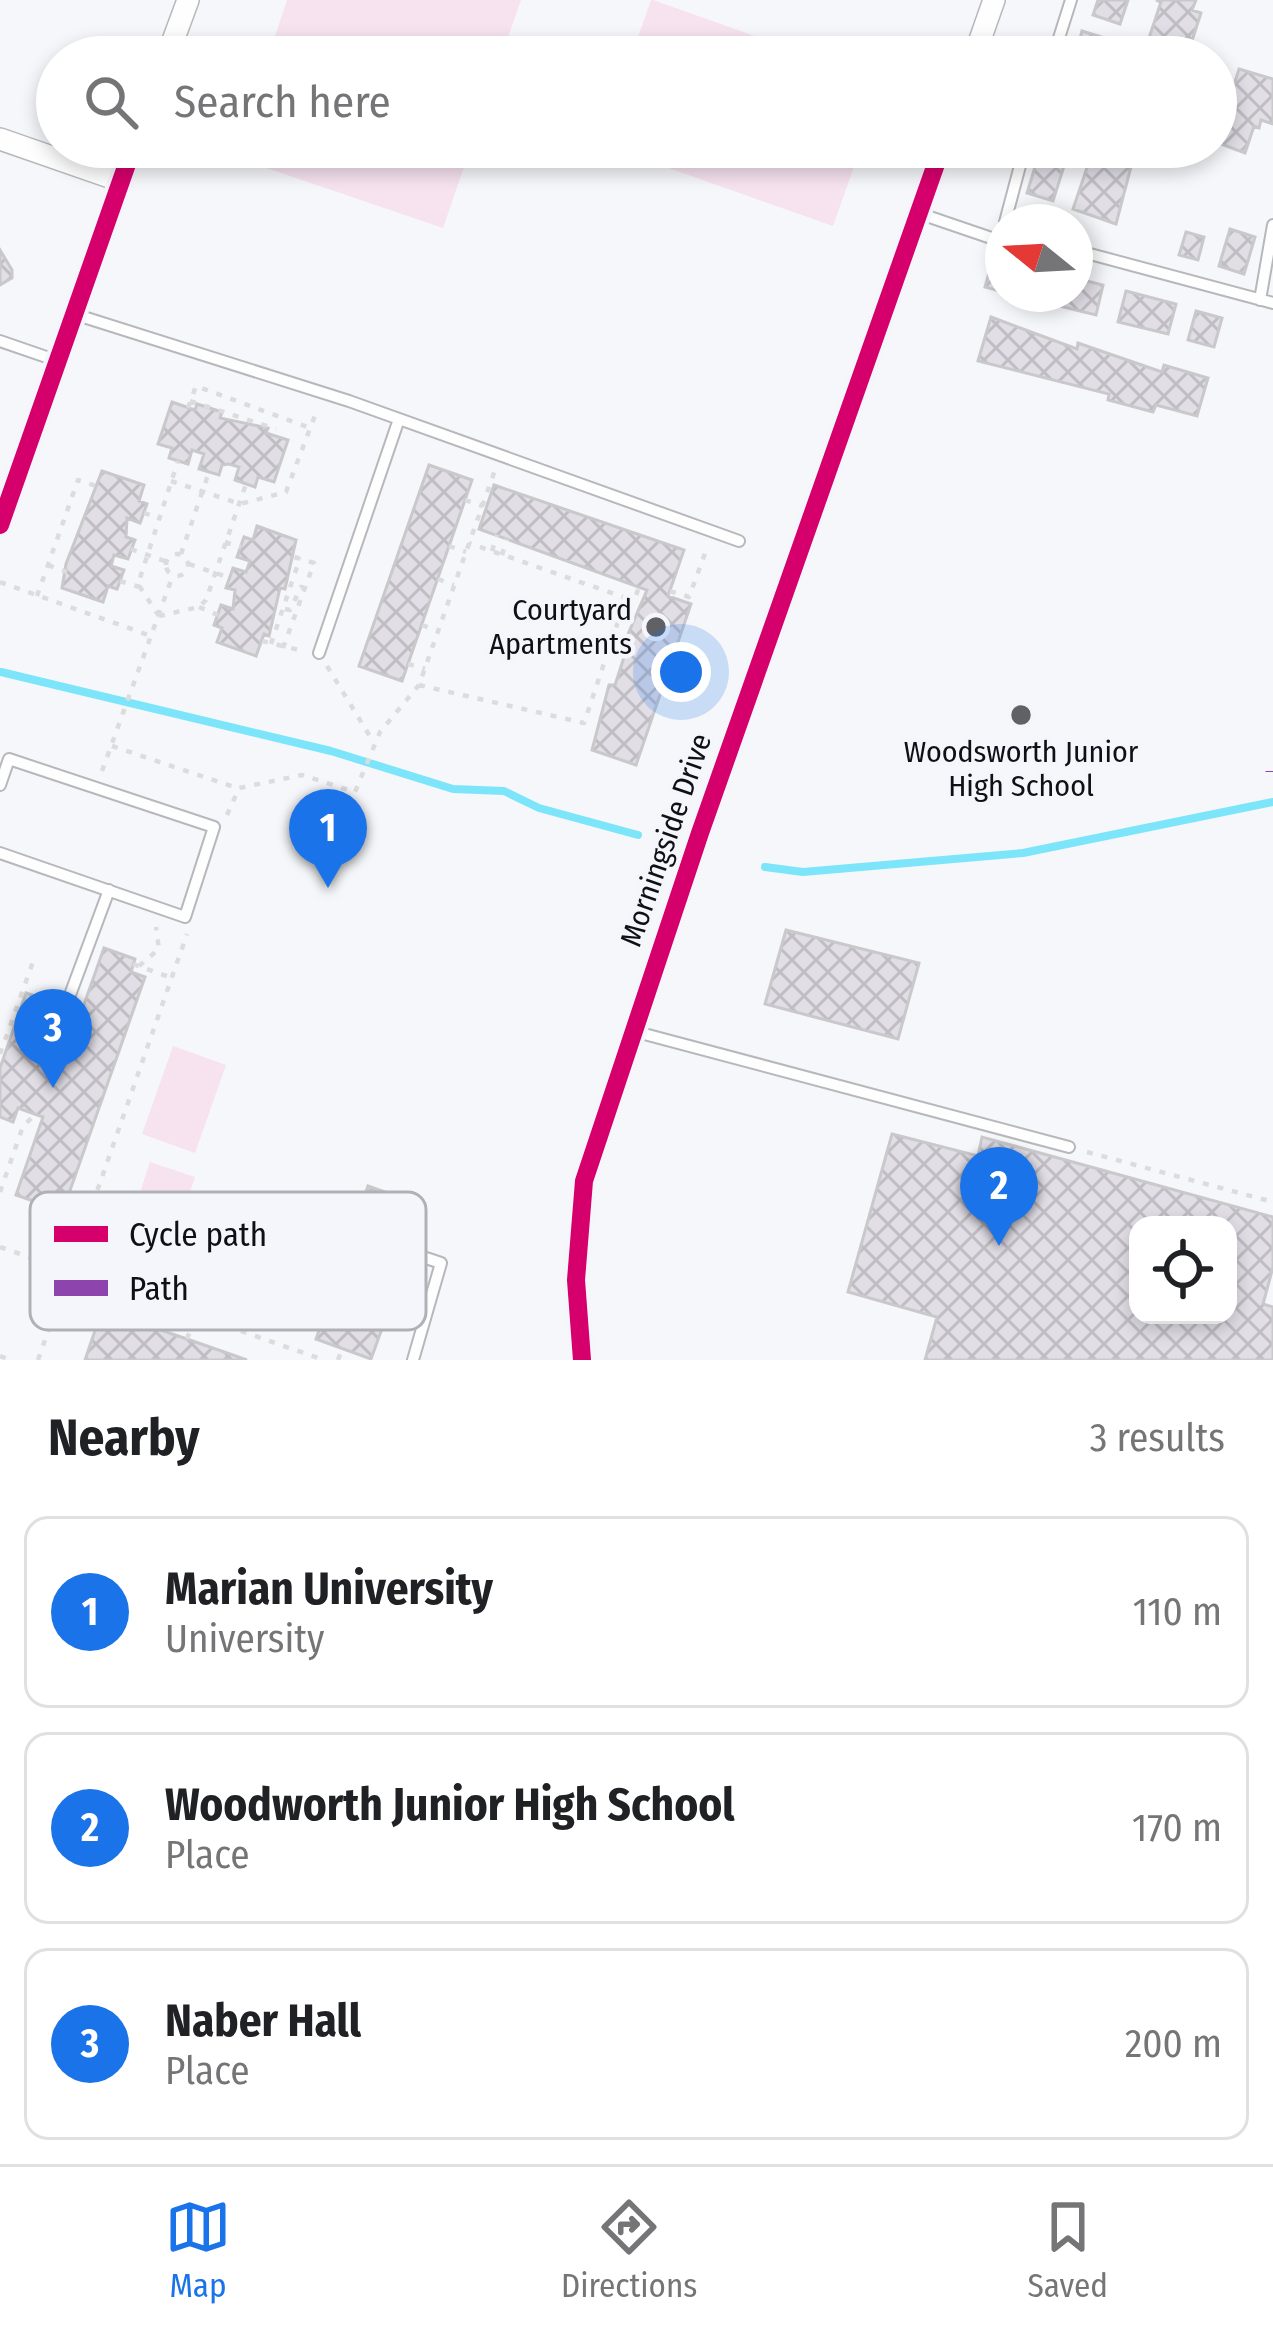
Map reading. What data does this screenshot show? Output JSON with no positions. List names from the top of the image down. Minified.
{"streets":{"street":["Morningside Drive"]},"places":["Courtyard Apartments","Woodsworth Junior High School"],"legend":["Cycle path","Path"],"north":"left","page":{"search":"Search here","pins":["1","3","2"],"heading":["Nearby","3 results"],"list":[{"mark":"1","name":"Marian University","note":"University","value":"110 m"},{"mark":"2","name":"Woodworth Junior High School","note":"Place","value":"170 m"},{"mark":"3","name":"Naber Hall","note":"Place","value":"200 m"}],"nav":["Map","Directions","Saved"]}}
